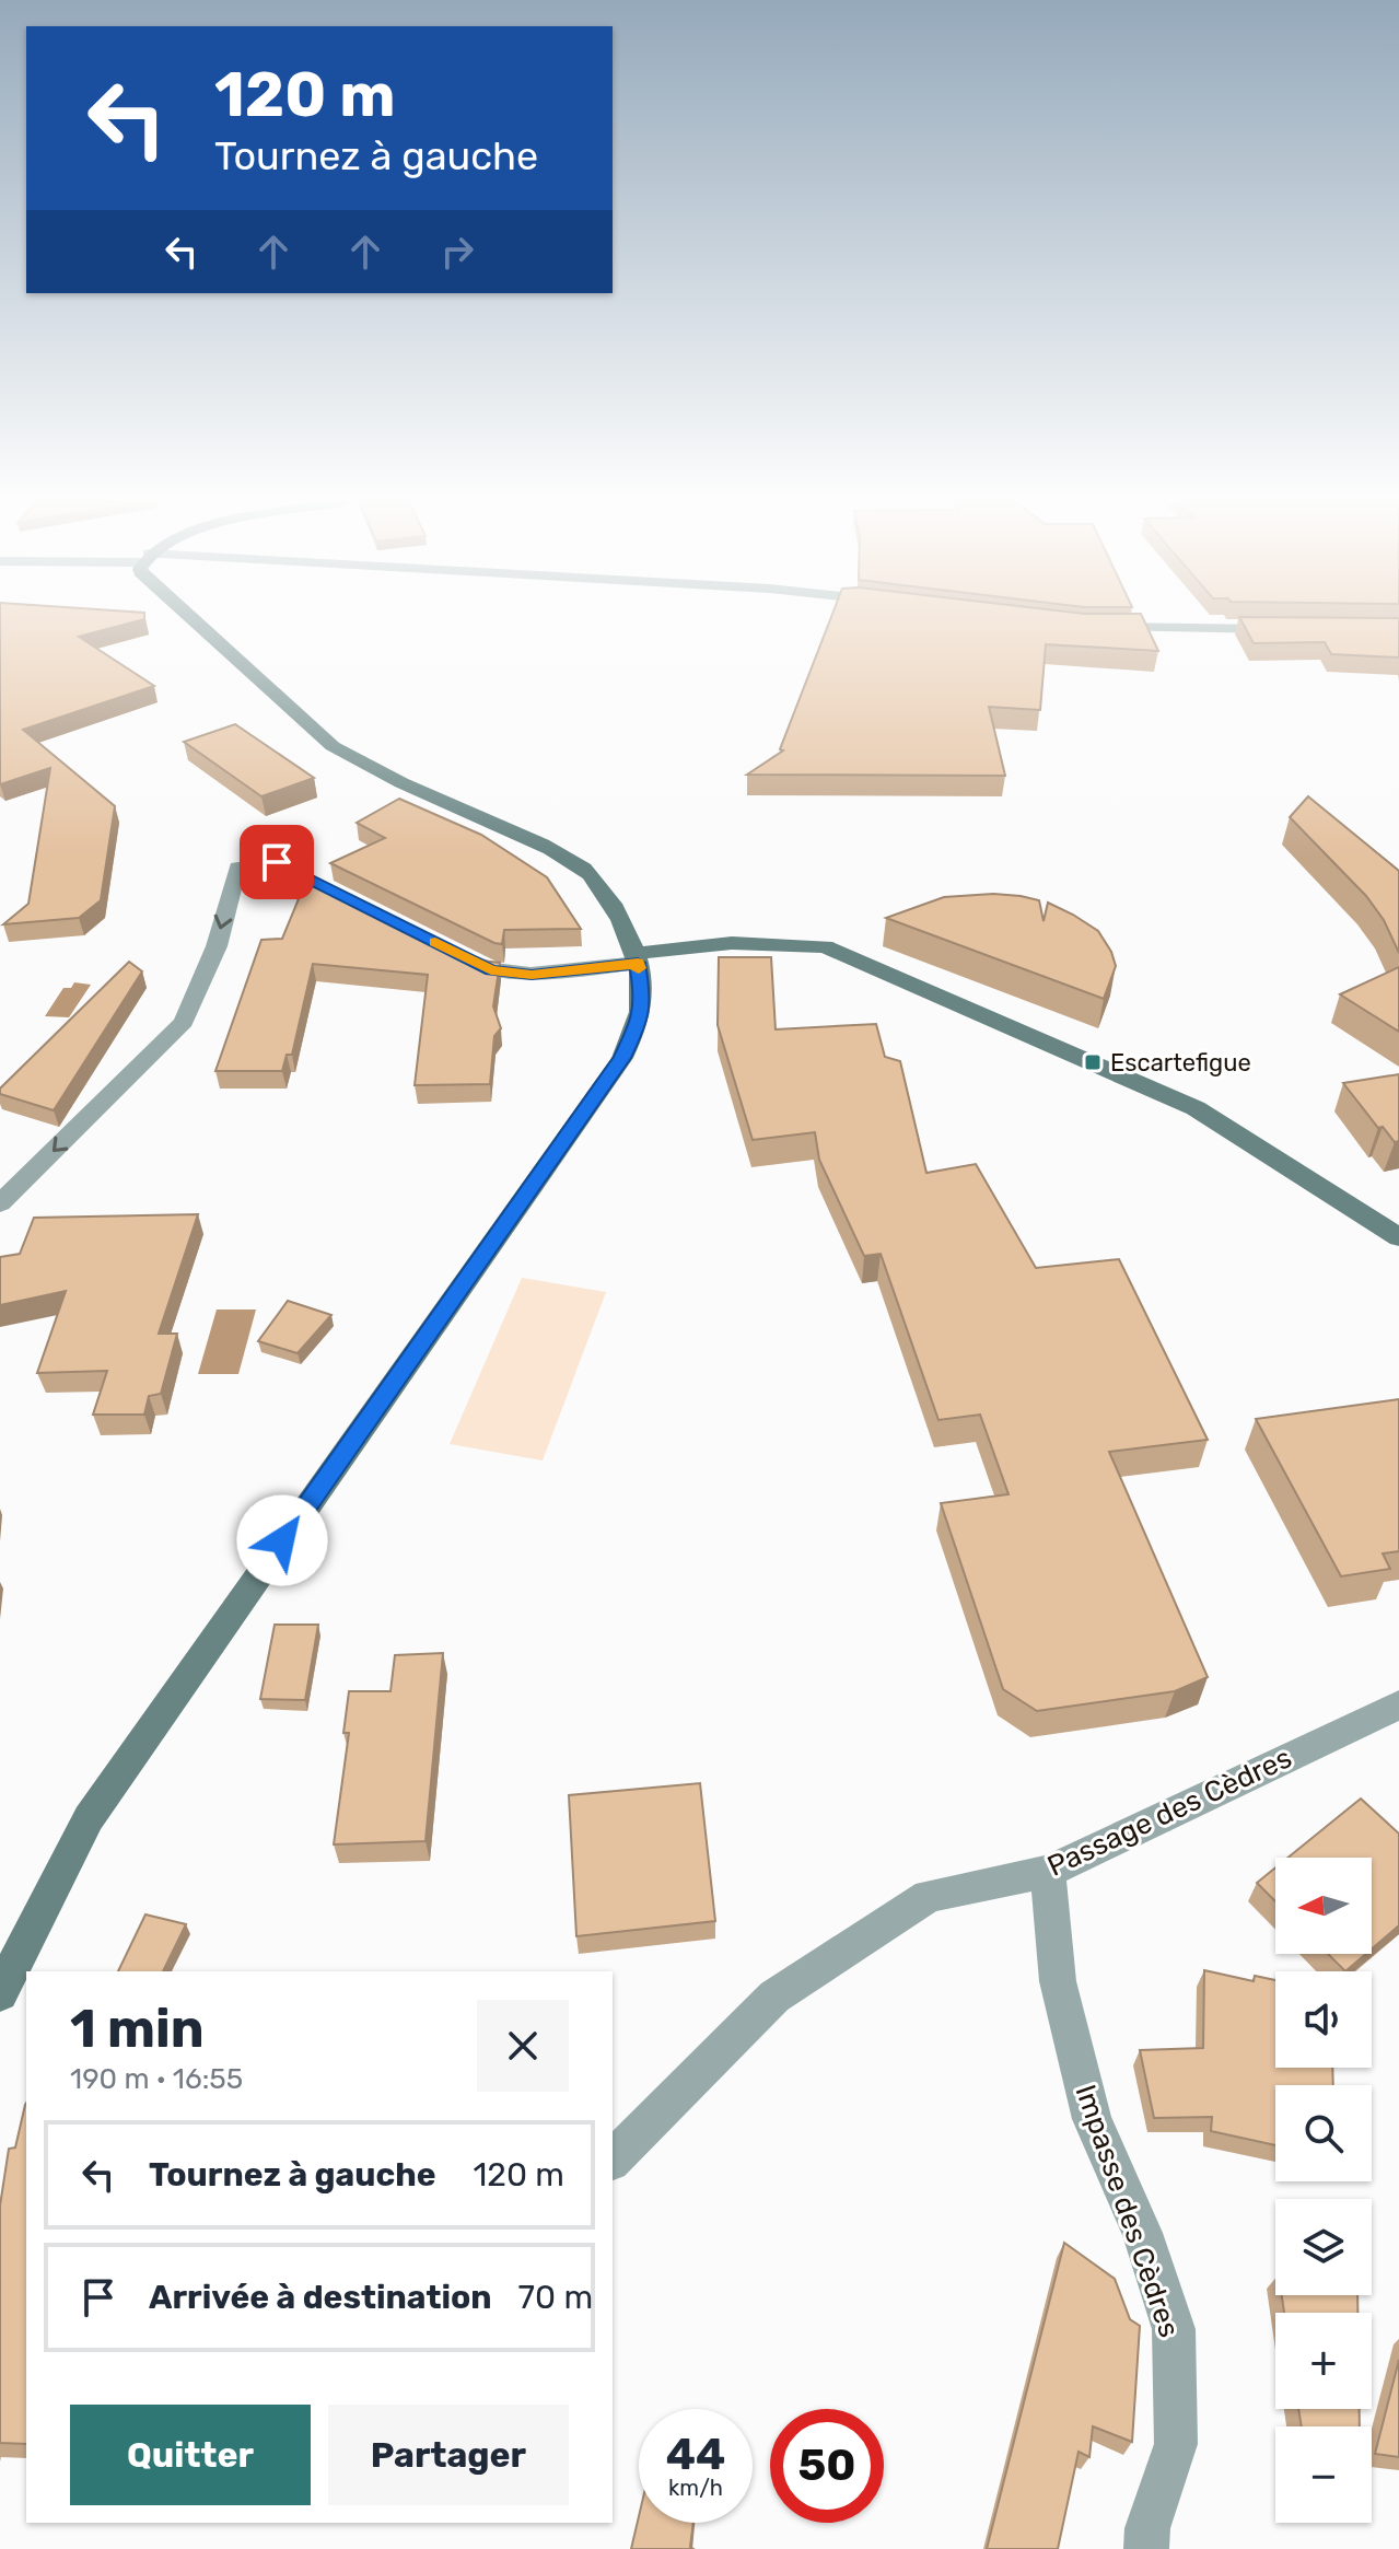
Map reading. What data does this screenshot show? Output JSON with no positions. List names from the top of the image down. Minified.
{"streets":{"street":["Passage des Cèdres","Impasse des Cèdres"]},"crossings":[["Passage des Cèdres","Impasse des Cèdres"]],"places":{"transit":["Escartefigue"]},"north":"left","page":{"turn":["120 m","Tournez à gauche"],"map_buttons":["+","−"],"heading":["1 min","190 m · 16:55"],"list":[{"name":"Tournez à gauche","value":"120 m"},{"name":"Arrivée à destination","value":"70 m"}],"buttons":["Quitter","Partager"],"speed":"44 km/h","limit":"50"}}
